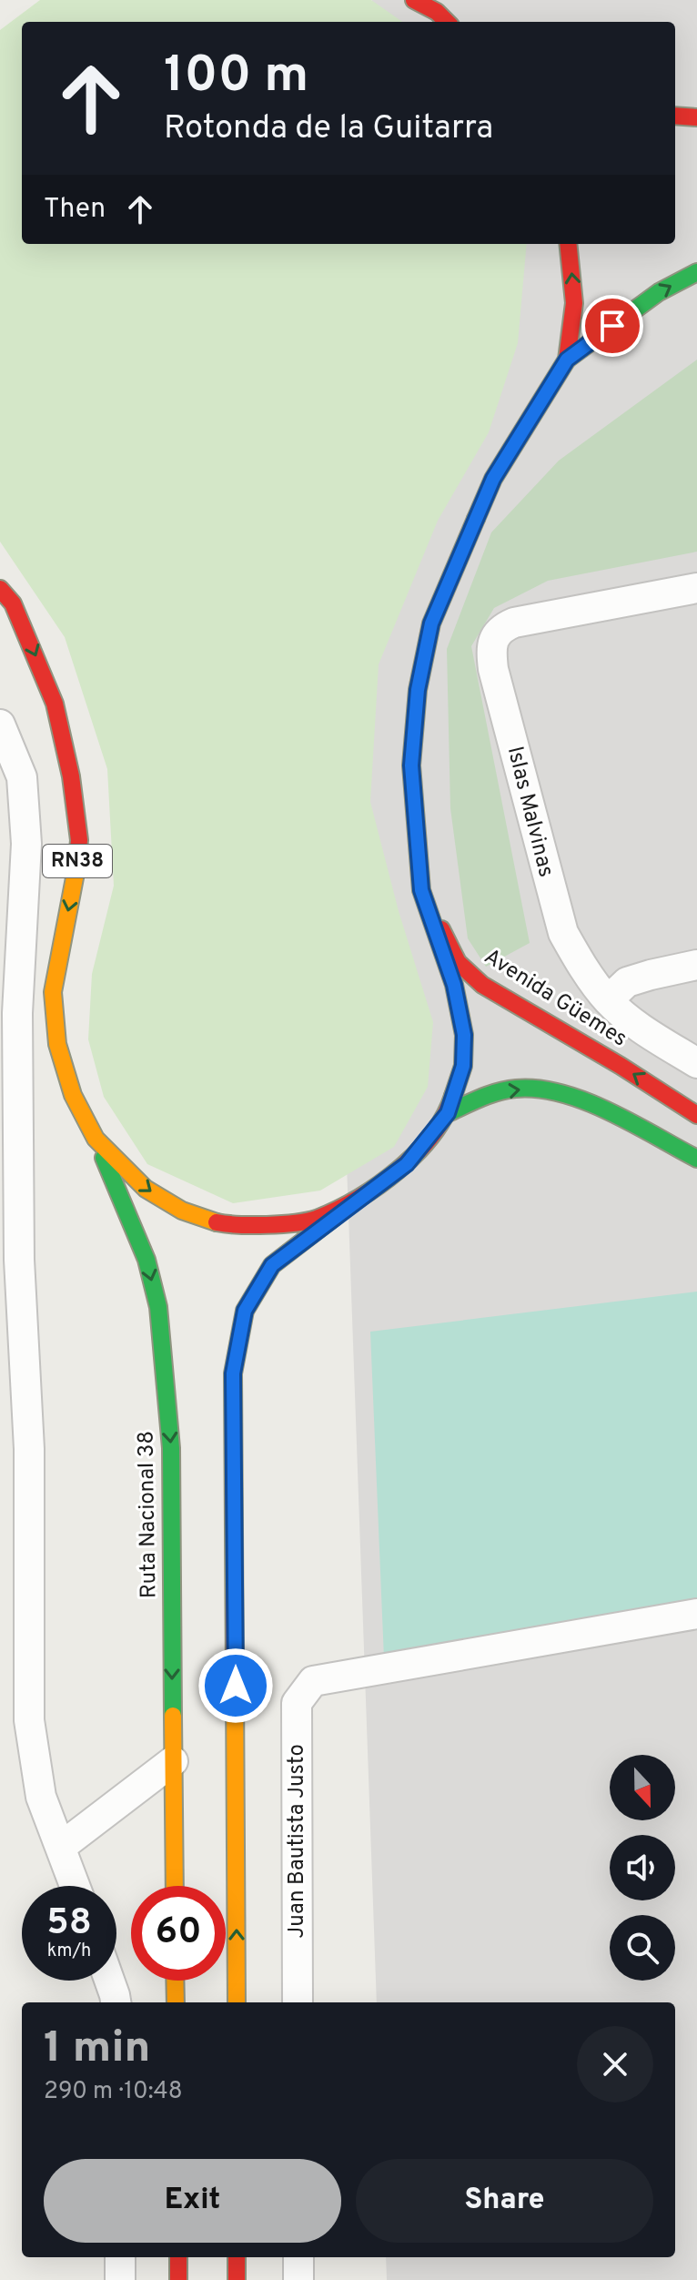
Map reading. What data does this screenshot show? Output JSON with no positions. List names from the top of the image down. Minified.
{"streets":{"main road":["RN38","Avenida Güemes","Ruta Nacional 38"],"street":["Islas Malvinas","Juan Bautista Justo"]},"crossings":[["RN38","Avenida Güemes"],["RN38","Ruta Nacional 38"]],"one_way":["Avenida Güemes"],"north":"bottom","page":{"turn":["100 m","Rotonda de la Guitarra"],"then":"Then","speed":"58 km/h","limit":"60","heading":["1 min","290 m · 10:48"],"buttons":["Exit","Share"]}}
